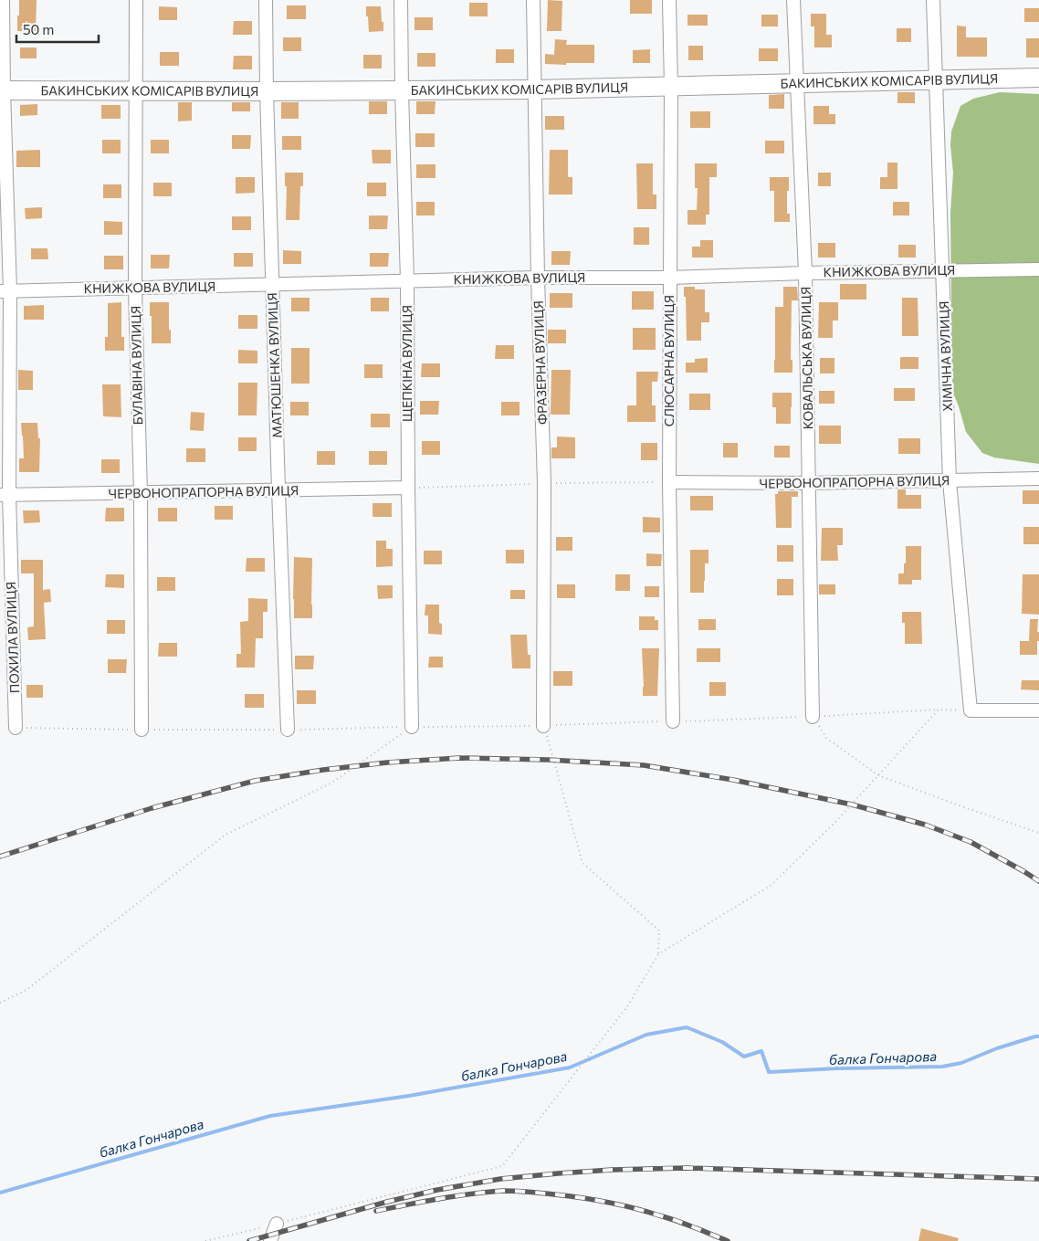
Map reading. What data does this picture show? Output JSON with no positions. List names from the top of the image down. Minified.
{"streets":{"street":["БАКИНСЬКИХ КОМІСАРІВ ВУЛИЦЯ","КНИЖКОВА ВУЛИЦЯ","ХІМІЧНА ВУЛИЦЯ","КОВАЛЬСЬКА ВУЛИЦЯ","СЛЮСАРНА ВУЛИЦЯ","ФРАЗЕРНА ВУЛИЦЯ","ЩЕПКІНА ВУЛИЦЯ","БУЛАВІНА ВУЛИЦЯ","МАТЮШЕНКА ВУЛИЦЯ","ЧЕРВОНОПРАПОРНА ВУЛИЦЯ","ПОХИЛА ВУЛИЦЯ"]},"crossings":[["БАКИНСЬКИХ КОМІСАРІВ ВУЛИЦЯ","ХІМІЧНА ВУЛИЦЯ"],["БАКИНСЬКИХ КОМІСАРІВ ВУЛИЦЯ","КОВАЛЬСЬКА ВУЛИЦЯ"],["БАКИНСЬКИХ КОМІСАРІВ ВУЛИЦЯ","СЛЮСАРНА ВУЛИЦЯ"],["БАКИНСЬКИХ КОМІСАРІВ ВУЛИЦЯ","ФРАЗЕРНА ВУЛИЦЯ"],["БАКИНСЬКИХ КОМІСАРІВ ВУЛИЦЯ","ЩЕПКІНА ВУЛИЦЯ"],["БАКИНСЬКИХ КОМІСАРІВ ВУЛИЦЯ","БУЛАВІНА ВУЛИЦЯ"],["БАКИНСЬКИХ КОМІСАРІВ ВУЛИЦЯ","МАТЮШЕНКА ВУЛИЦЯ"],["БАКИНСЬКИХ КОМІСАРІВ ВУЛИЦЯ","ПОХИЛА ВУЛИЦЯ"],["КНИЖКОВА ВУЛИЦЯ","ХІМІЧНА ВУЛИЦЯ"],["КНИЖКОВА ВУЛИЦЯ","КОВАЛЬСЬКА ВУЛИЦЯ"],["КНИЖКОВА ВУЛИЦЯ","СЛЮСАРНА ВУЛИЦЯ"],["КНИЖКОВА ВУЛИЦЯ","ФРАЗЕРНА ВУЛИЦЯ"],["КНИЖКОВА ВУЛИЦЯ","ЩЕПКІНА ВУЛИЦЯ"],["КНИЖКОВА ВУЛИЦЯ","БУЛАВІНА ВУЛИЦЯ"],["КНИЖКОВА ВУЛИЦЯ","МАТЮШЕНКА ВУЛИЦЯ"],["КНИЖКОВА ВУЛИЦЯ","ПОХИЛА ВУЛИЦЯ"],["ХІМІЧНА ВУЛИЦЯ","ЧЕРВОНОПРАПОРНА ВУЛИЦЯ"],["КОВАЛЬСЬКА ВУЛИЦЯ","ЧЕРВОНОПРАПОРНА ВУЛИЦЯ"],["СЛЮСАРНА ВУЛИЦЯ","ЧЕРВОНОПРАПОРНА ВУЛИЦЯ"],["ЩЕПКІНА ВУЛИЦЯ","ЧЕРВОНОПРАПОРНА ВУЛИЦЯ"],["БУЛАВІНА ВУЛИЦЯ","ЧЕРВОНОПРАПОРНА ВУЛИЦЯ"],["МАТЮШЕНКА ВУЛИЦЯ","ЧЕРВОНОПРАПОРНА ВУЛИЦЯ"],["ЧЕРВОНОПРАПОРНА ВУЛИЦЯ","ПОХИЛА ВУЛИЦЯ"]],"water":["балка Гончарова"],"scale_bar":"50 m"}
